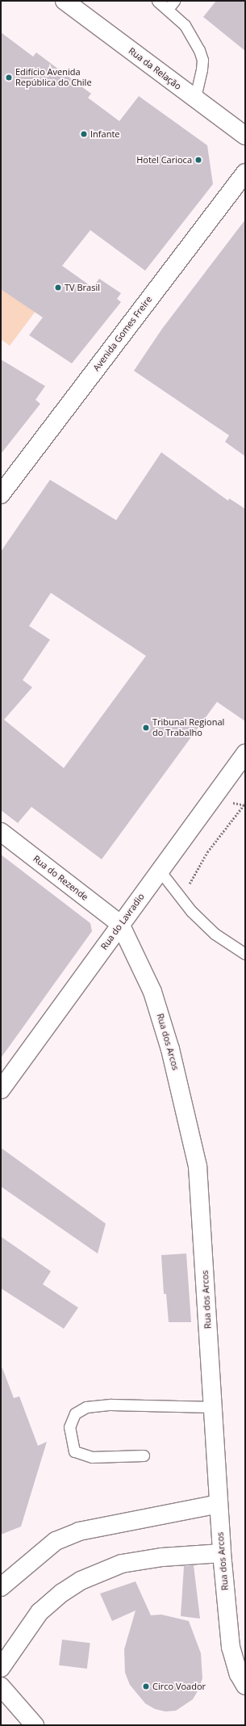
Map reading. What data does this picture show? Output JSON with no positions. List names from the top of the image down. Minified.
{"streets":{"street":["Rua da Relação","Avenida Gomes Freire","Rua do Rezende","Rua do Lavradio","Rua dos Arcos"]},"crossings":[["Rua do Rezende","Rua do Lavradio"],["Rua do Rezende","Rua dos Arcos"],["Rua do Lavradio","Rua dos Arcos"]],"places":["Edifício Avenida República do Chile","Infante","Hotel Carioca","TV Brasil","Tribunal Regional do Trabalho","Circo Voador"]}
